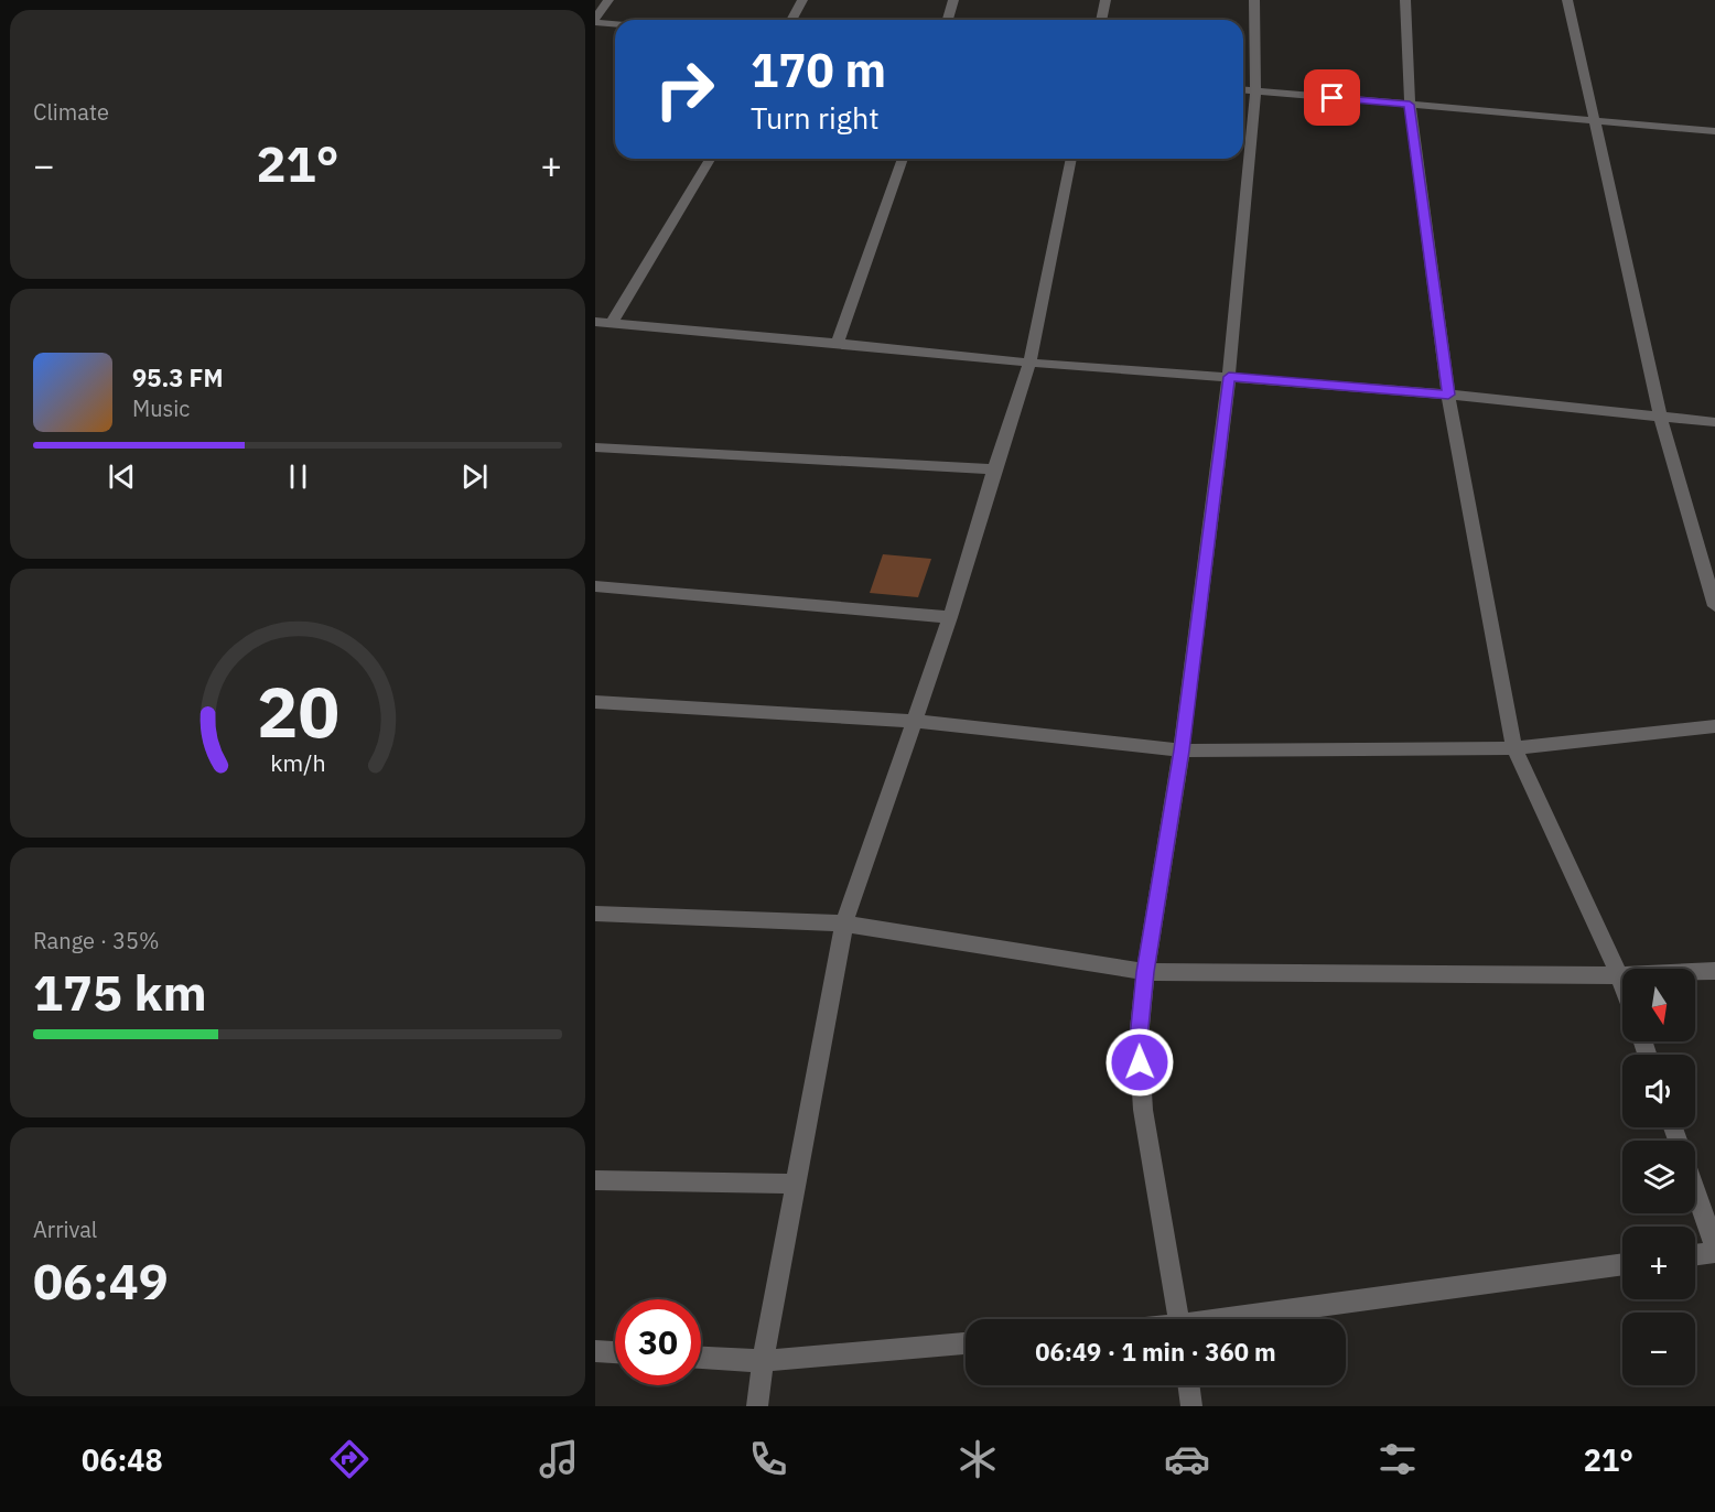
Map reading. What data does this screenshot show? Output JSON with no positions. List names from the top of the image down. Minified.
{"north":"bottom","page":{"tile":["Climate",["Range · 35%","175 km"],["Arrival","06:49"]],"turn":["170 m","Turn right"],"heat":["−","21°","+"],"song":["95.3 FM","Music"],"map_buttons":["+","−"],"limit":"30","trip":"06:49 · 1 min · 360 m","tabs":["06:48","21°"],"gauge":["20","km/h"]}}
